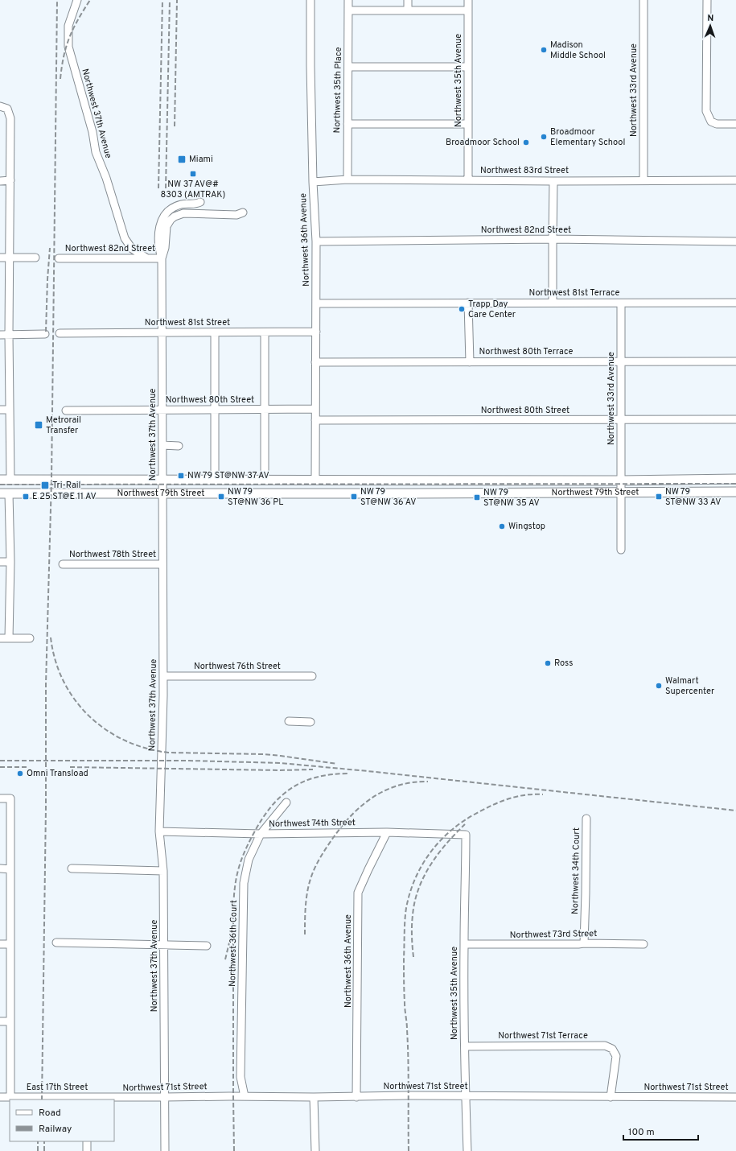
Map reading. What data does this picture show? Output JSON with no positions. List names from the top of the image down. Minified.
{"streets":{"main road":["Northwest 79th Street"],"street":["Northwest 35th Avenue","Northwest 35th Place","Northwest 33rd Avenue","Northwest 37th Avenue","Northwest 83rd Street","Northwest 82nd Street","Northwest 36th Avenue","Northwest 81st Terrace","Northwest 81st Street","Northwest 80th Terrace","Northwest 80th Street","Northwest 78th Street","Northwest 76th Street","Northwest 74th Street","Northwest 34th Court","Northwest 73rd Street","Northwest 36th Court","Northwest 71st Terrace","Northwest 71st Street","East 17th Street"]},"crossings":[["Northwest 35th Avenue","Northwest 83rd Street"],["Northwest 35th Avenue","Northwest 74th Street"],["Northwest 35th Avenue","Northwest 73rd Street"],["Northwest 35th Avenue","Northwest 71st Terrace"],["Northwest 35th Avenue","Northwest 71st Street"],["Northwest 35th Place","Northwest 83rd Street"],["Northwest 33rd Avenue","Northwest 83rd Street"],["Northwest 33rd Avenue","Northwest 81st Terrace"],["Northwest 33rd Avenue","Northwest 80th Terrace"],["Northwest 33rd Avenue","Northwest 80th Street"],["Northwest 33rd Avenue","Northwest 79th Street"],["Northwest 37th Avenue","Northwest 82nd Street"],["Northwest 37th Avenue","Northwest 81st Street"],["Northwest 37th Avenue","Northwest 80th Street"],["Northwest 37th Avenue","Northwest 79th Street"],["Northwest 37th Avenue","Northwest 78th Street"],["Northwest 37th Avenue","Northwest 76th Street"],["Northwest 37th Avenue","Northwest 74th Street"],["Northwest 37th Avenue","Northwest 71st Street"],["Northwest 83rd Street","Northwest 36th Avenue"],["Northwest 82nd Street","Northwest 36th Avenue"],["Northwest 36th Avenue","Northwest 81st Terrace"],["Northwest 36th Avenue","Northwest 81st Street"],["Northwest 36th Avenue","Northwest 80th Terrace"],["Northwest 36th Avenue","Northwest 80th Street"],["Northwest 36th Avenue","Northwest 79th Street"],["Northwest 36th Avenue","Northwest 74th Street"],["Northwest 36th Avenue","Northwest 71st Street"],["Northwest 74th Street","Northwest 36th Court"],["Northwest 34th Court","Northwest 73rd Street"],["Northwest 36th Court","Northwest 71st Street"],["Northwest 71st Terrace","Northwest 71st Street"],["Northwest 71st Street","East 17th Street"]],"places":{"other":["Madison Middle School","Broadmoor Elementary School","Broadmoor School","Trapp Day Care Center","Wingstop","Ross","Walmart Supercenter","Omni Transload"],"transit":["Miami","NW 37 AV@# 8303 (AMTRAK)","Metrorail Transfer","NW 79 ST@NW 37 AV","Tri-Rail","E 25 ST@E 11 AV","NW 79 ST@NW 36 PL","NW 79 ST@NW 36 AV","NW 79 ST@NW 33 AV","NW 79 ST@NW 35 AV"]},"legend":["Road","Railway"],"scale_bar":"100 m","north":"top"}
